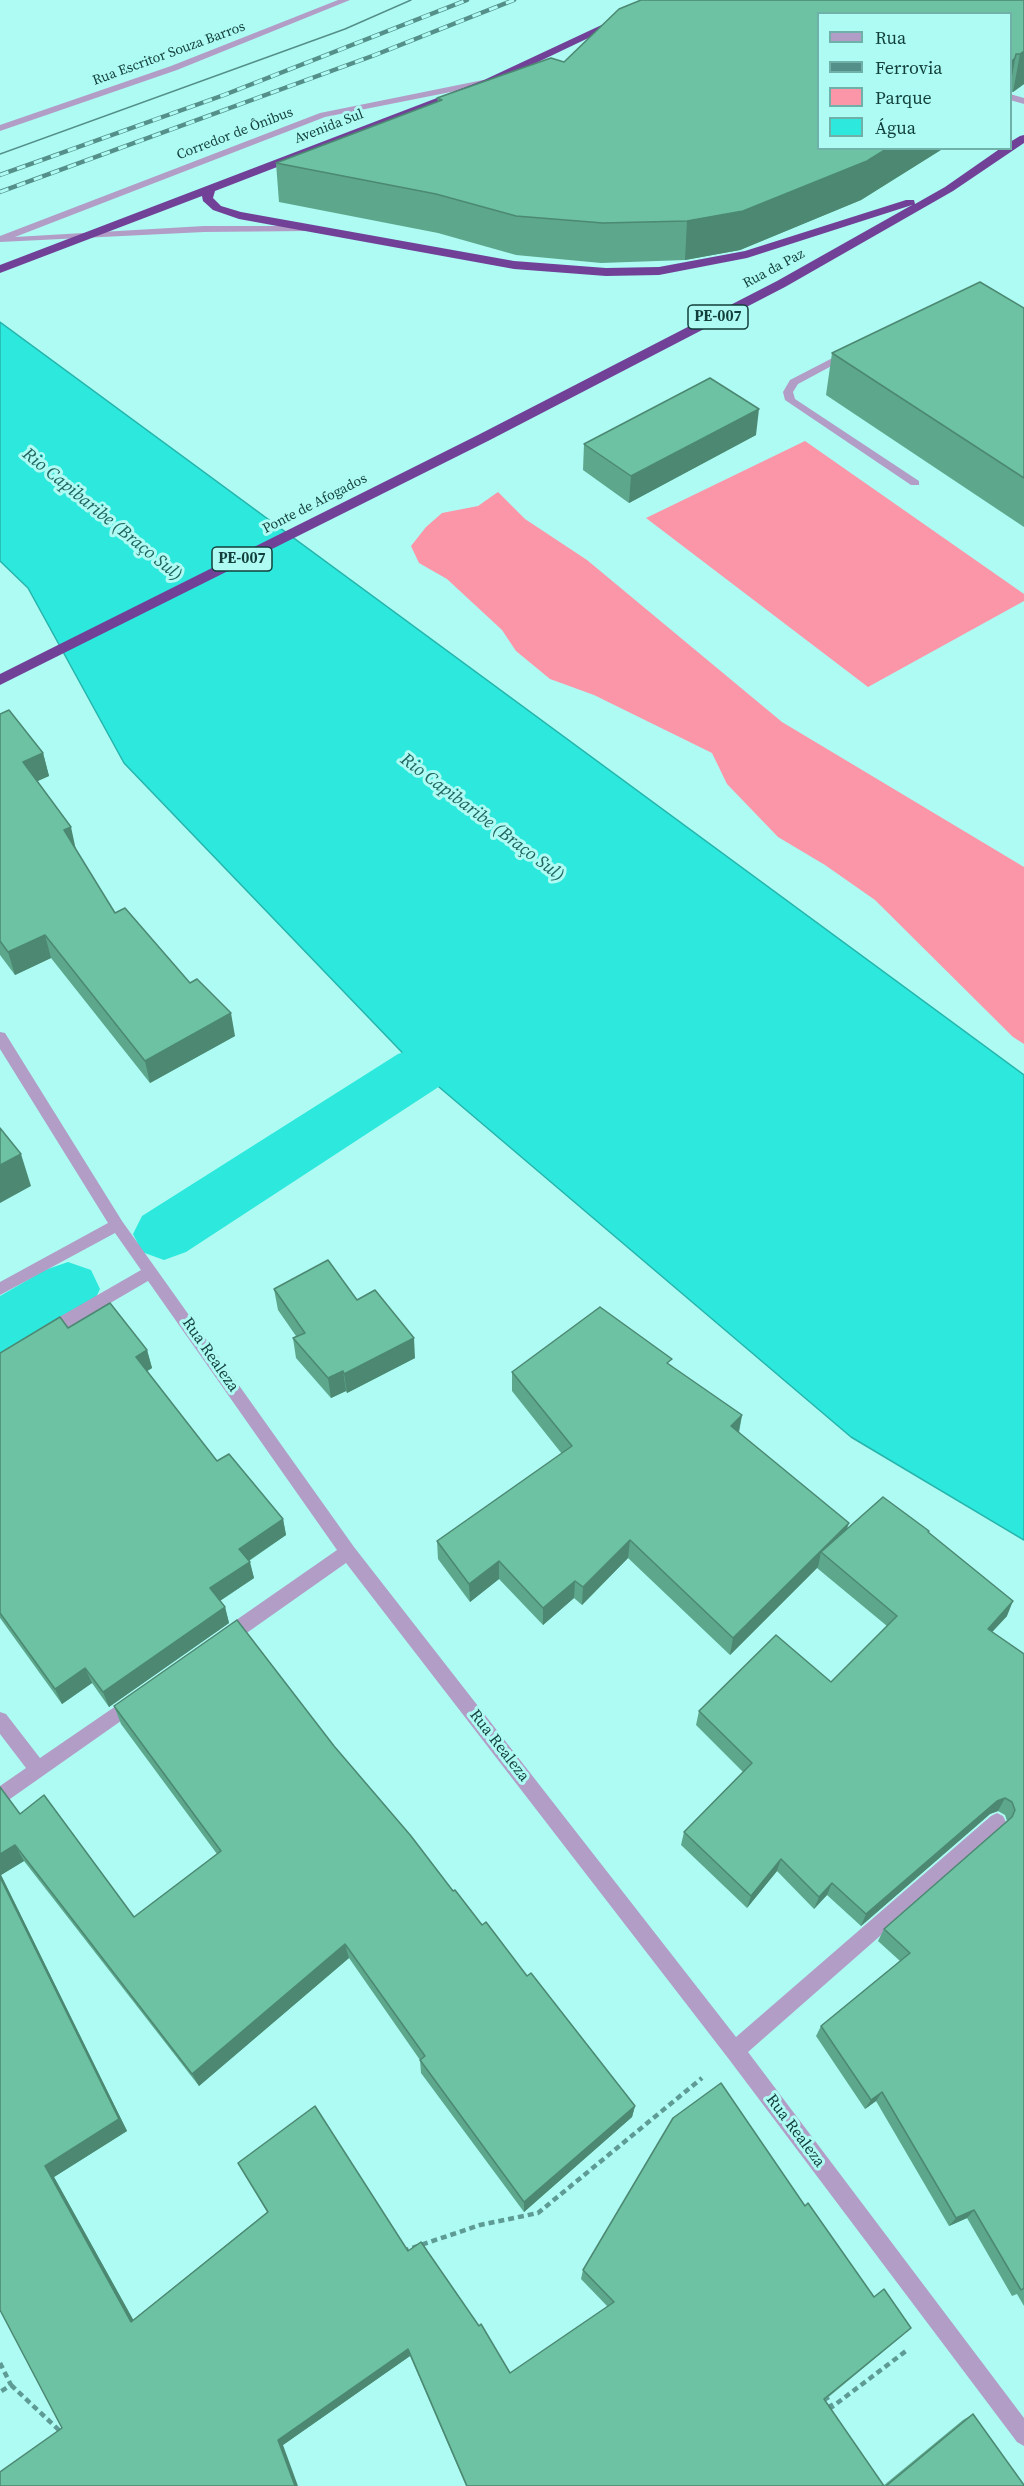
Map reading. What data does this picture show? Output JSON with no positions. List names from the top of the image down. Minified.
{"streets":{"highway":["Avenida Sul","Rua da Paz","PE-007","Ponte de Afogados"],"street":["Rua Escritor Souza Barros","Corredor de Ônibus","Rua Realeza"]},"crossings":[["Avenida Sul","Corredor de Ônibus"],["Rua da Paz","Ponte de Afogados"]],"water":["Rio Capibaribe (Braço Sul)"],"legend":["Rua","Ferrovia","Parque","Água"]}
